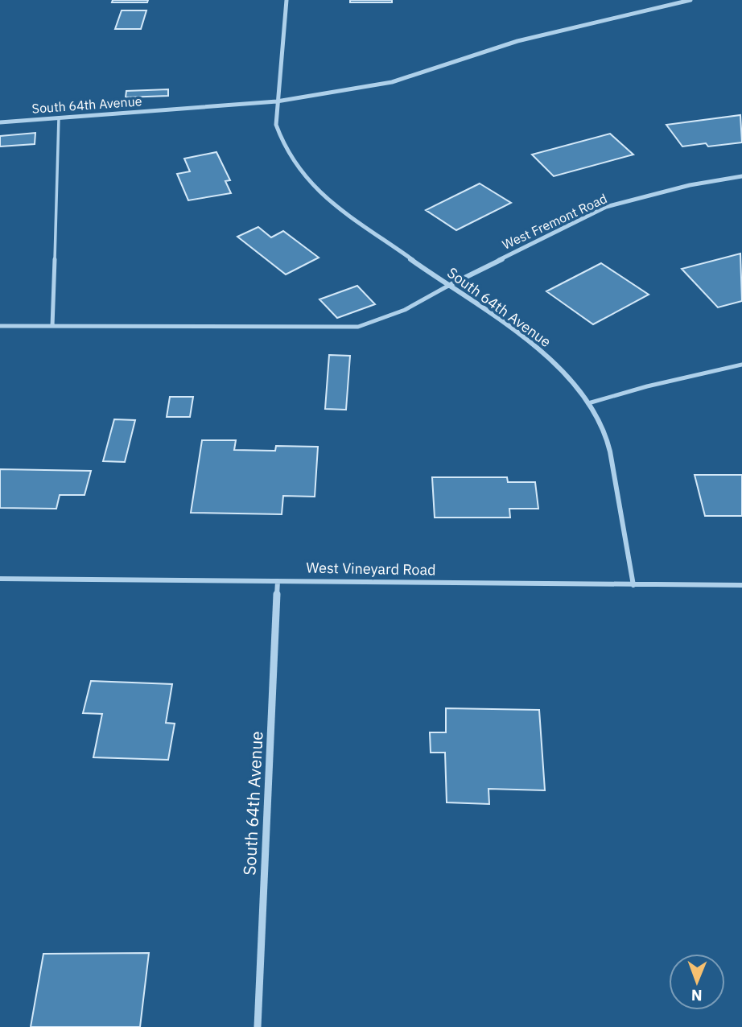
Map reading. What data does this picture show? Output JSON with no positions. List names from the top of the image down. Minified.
{"streets":{"street":["South 64th Avenue","West Fremont Road","West Vineyard Road"]},"crossings":[["South 64th Avenue","West Fremont Road"],["South 64th Avenue","West Vineyard Road"]],"north":"bottom"}
